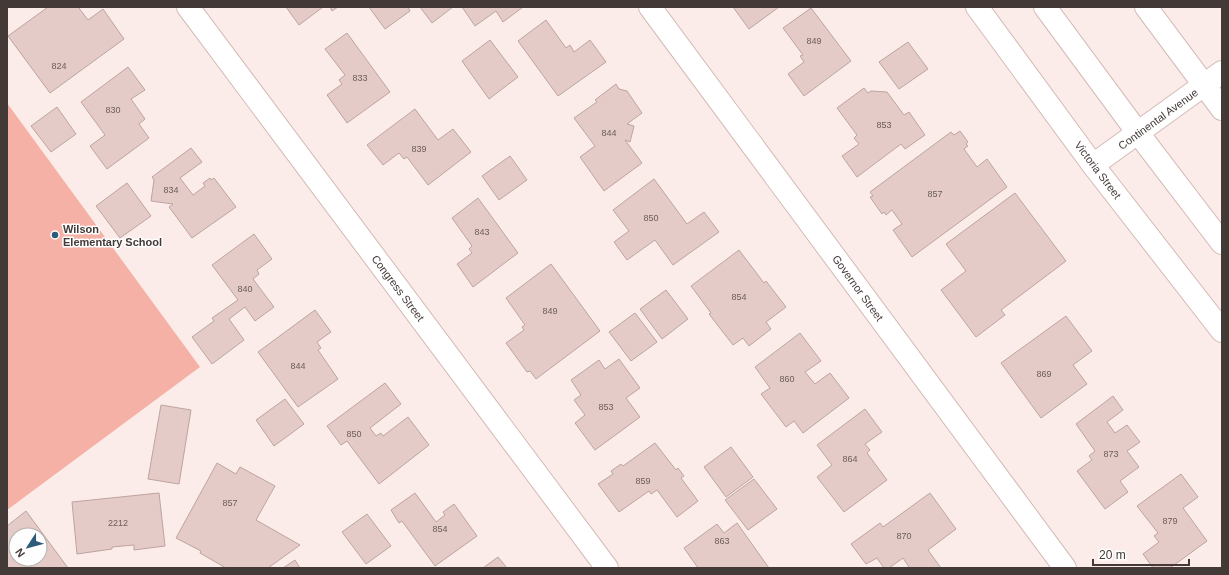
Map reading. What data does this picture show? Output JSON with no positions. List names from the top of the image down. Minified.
{"streets":{"street":["Continental Avenue","Victoria Street","Congress Street","Governor Street"]},"crossings":[["Continental Avenue","Victoria Street"]],"places":["Wilson Elementary School"],"house_numbers":["849","824","833","830","853","844","839","834","857","850","843","840","854","849","844","869","860","853","850","873","864","859","857","879","2212","854","870","863"],"scale_bar":"20 m","north":"bottom left"}
